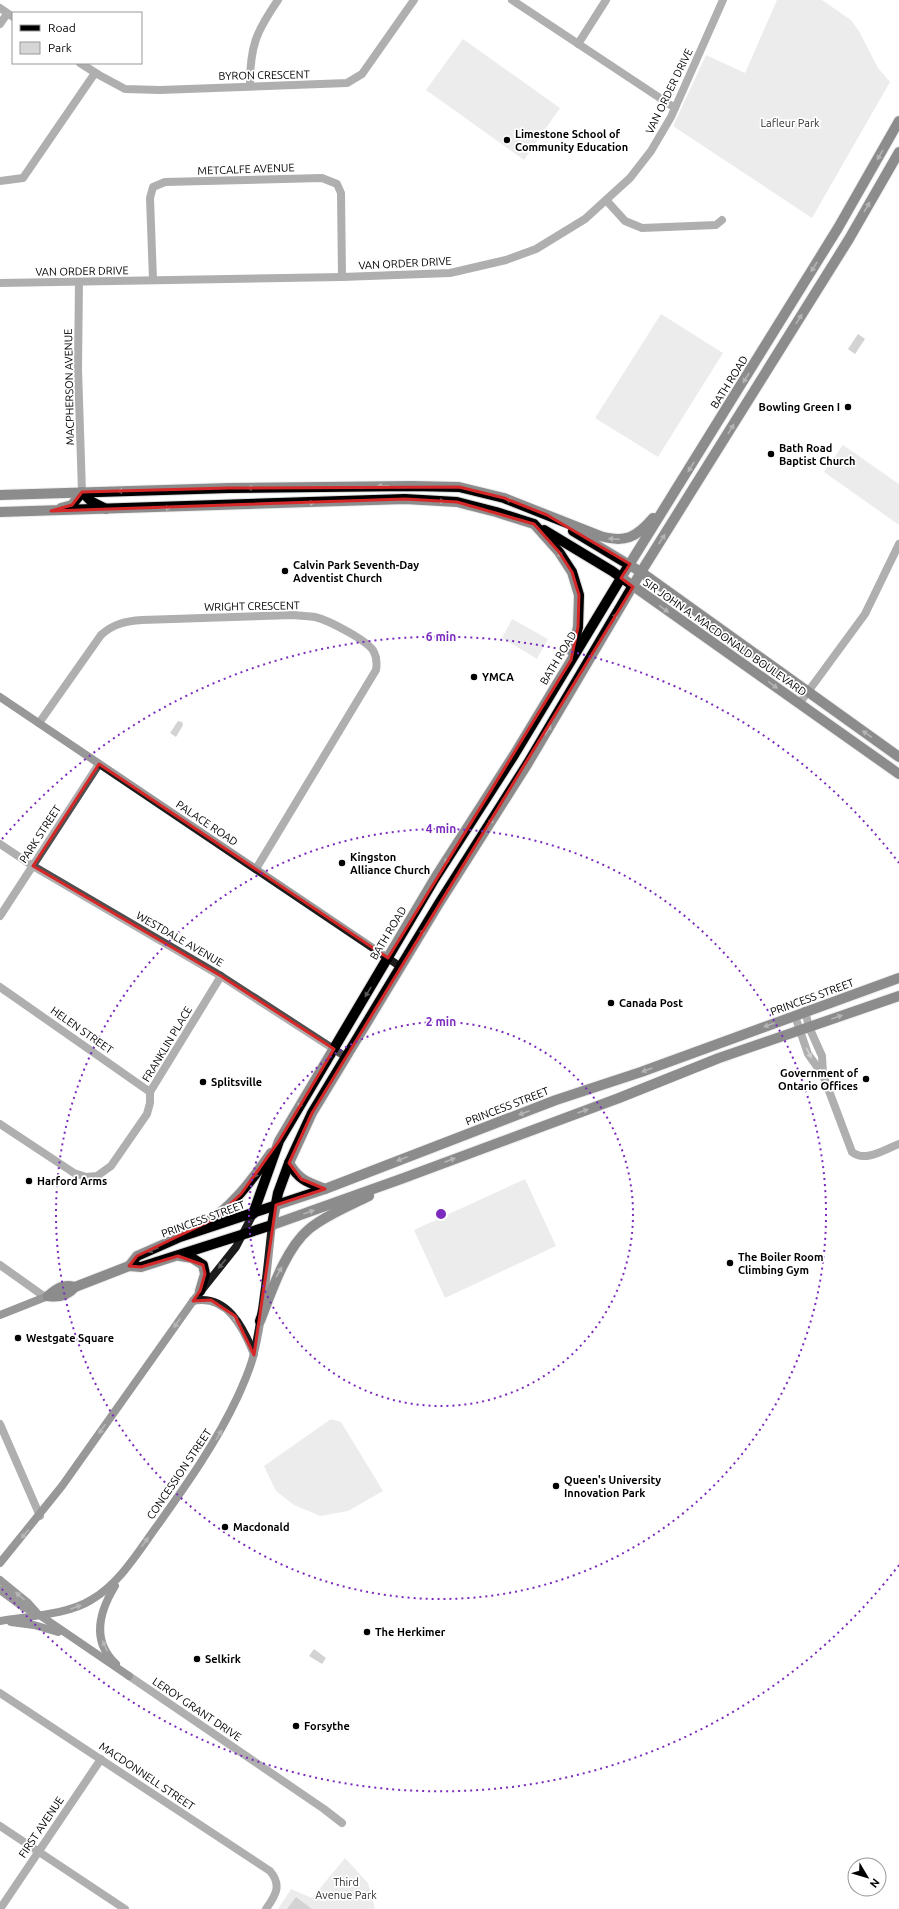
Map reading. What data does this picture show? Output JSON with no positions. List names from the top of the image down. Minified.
{"streets":{"main road":["BATH ROAD","SIR JOHN A. MACDONALD BOULEVARD","PALACE ROAD","PRINCESS STREET","CONCESSION STREET","LEROY GRANT DRIVE"],"street":["BYRON CRESCENT","VAN ORDER DRIVE","METCALFE AVENUE","MACPHERSON AVENUE","WRIGHT CRESCENT","PARK STREET","WESTDALE AVENUE","HELEN STREET","FRANKLIN PLACE","MACDONNELL STREET","FIRST AVENUE"]},"crossings":[["VAN ORDER DRIVE","METCALFE AVENUE"],["VAN ORDER DRIVE","MACPHERSON AVENUE"],["BATH ROAD","SIR JOHN A. MACDONALD BOULEVARD"],["BATH ROAD","PALACE ROAD"],["BATH ROAD","WESTDALE AVENUE"],["BATH ROAD","PRINCESS STREET"],["WRIGHT CRESCENT","PALACE ROAD"],["PALACE ROAD","PARK STREET"],["PARK STREET","WESTDALE AVENUE"],["WESTDALE AVENUE","FRANKLIN PLACE"],["PRINCESS STREET","CONCESSION STREET"],["HELEN STREET","FRANKLIN PLACE"],["CONCESSION STREET","LEROY GRANT DRIVE"],["MACDONNELL STREET","FIRST AVENUE"]],"one_way":["CONCESSION STREET"],"parks":["Lafleur Park","Third Avenue Park"],"places":["Limestone School of Community Education","Bowling Green I","Bath Road Baptist Church","Calvin Park Seventh-Day Adventist Church","YMCA","Kingston Alliance Church","Canada Post","Government of Ontario Offices","Splitsville","Harford Arms","The Boiler Room Climbing Gym","Westgate Square","Queen's University Innovation Park","Macdonald","The Herkimer","Selkirk","Forsythe"],"legend":["Road","Park"],"north":"bottom right","rings":["6 min","4 min","2 min"]}
